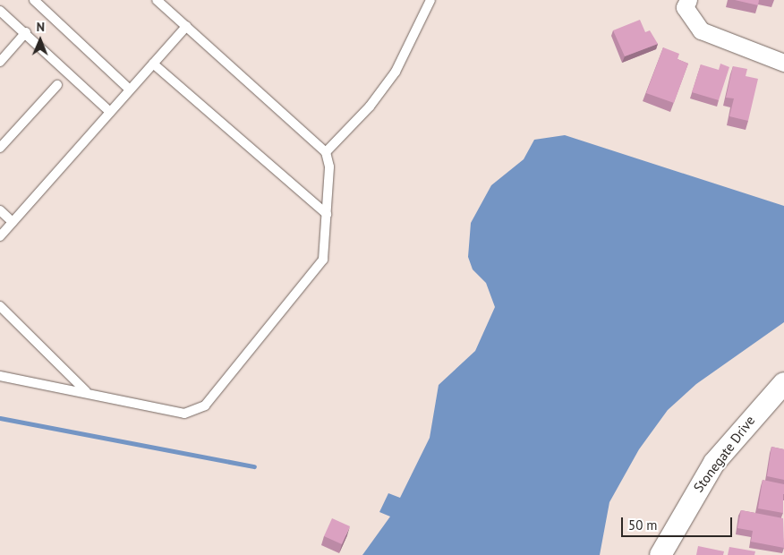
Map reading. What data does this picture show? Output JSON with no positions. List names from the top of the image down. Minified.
{"streets":{"street":["Stonegate Drive"]},"scale_bar":"50 m","north":"top"}
